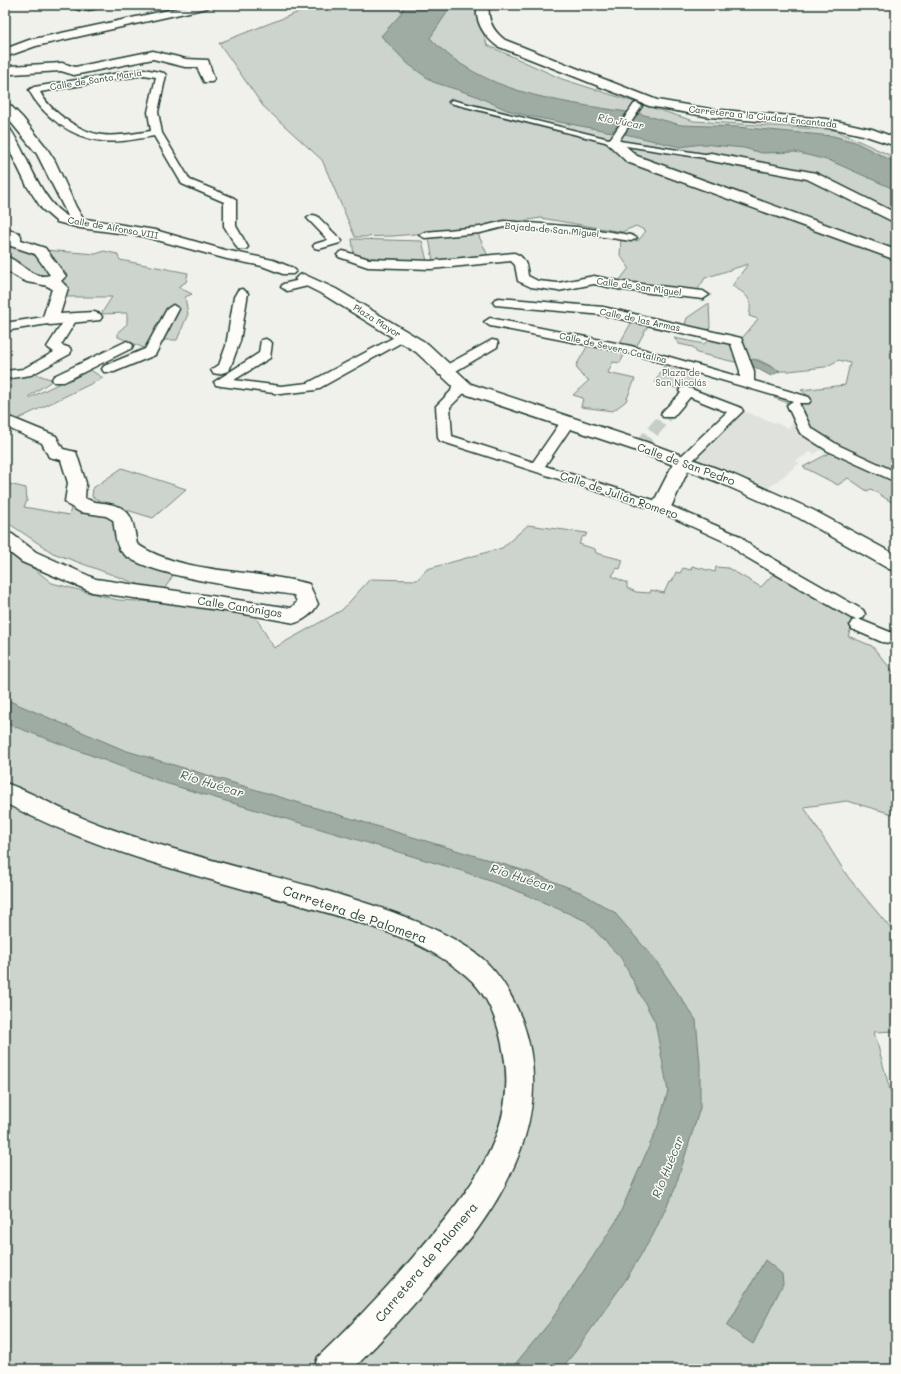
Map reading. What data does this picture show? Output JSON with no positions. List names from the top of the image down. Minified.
{"streets":{"street":["Calle de Santa María","Carretera a la Ciudad Encantada","Calle de Alfonso VIII","Bajada de San Miguel","Calle de San Miguel","Calle de las Armas","Plaza Mayor","Calle de Severo Catalina","Calle de San Pedro","Calle de Julián Romero","Calle Canónigos","Carretera de Palomera"]},"crossings":[["Calle de las Armas","Calle de Severo Catalina"],["Plaza Mayor","Calle de San Pedro"],["Plaza Mayor","Calle de Julián Romero"],["Calle de San Pedro","Calle de Julián Romero"]],"water":["Río Júcar","Río Huécar"],"parks":["Plaza de San Nicolás"]}
